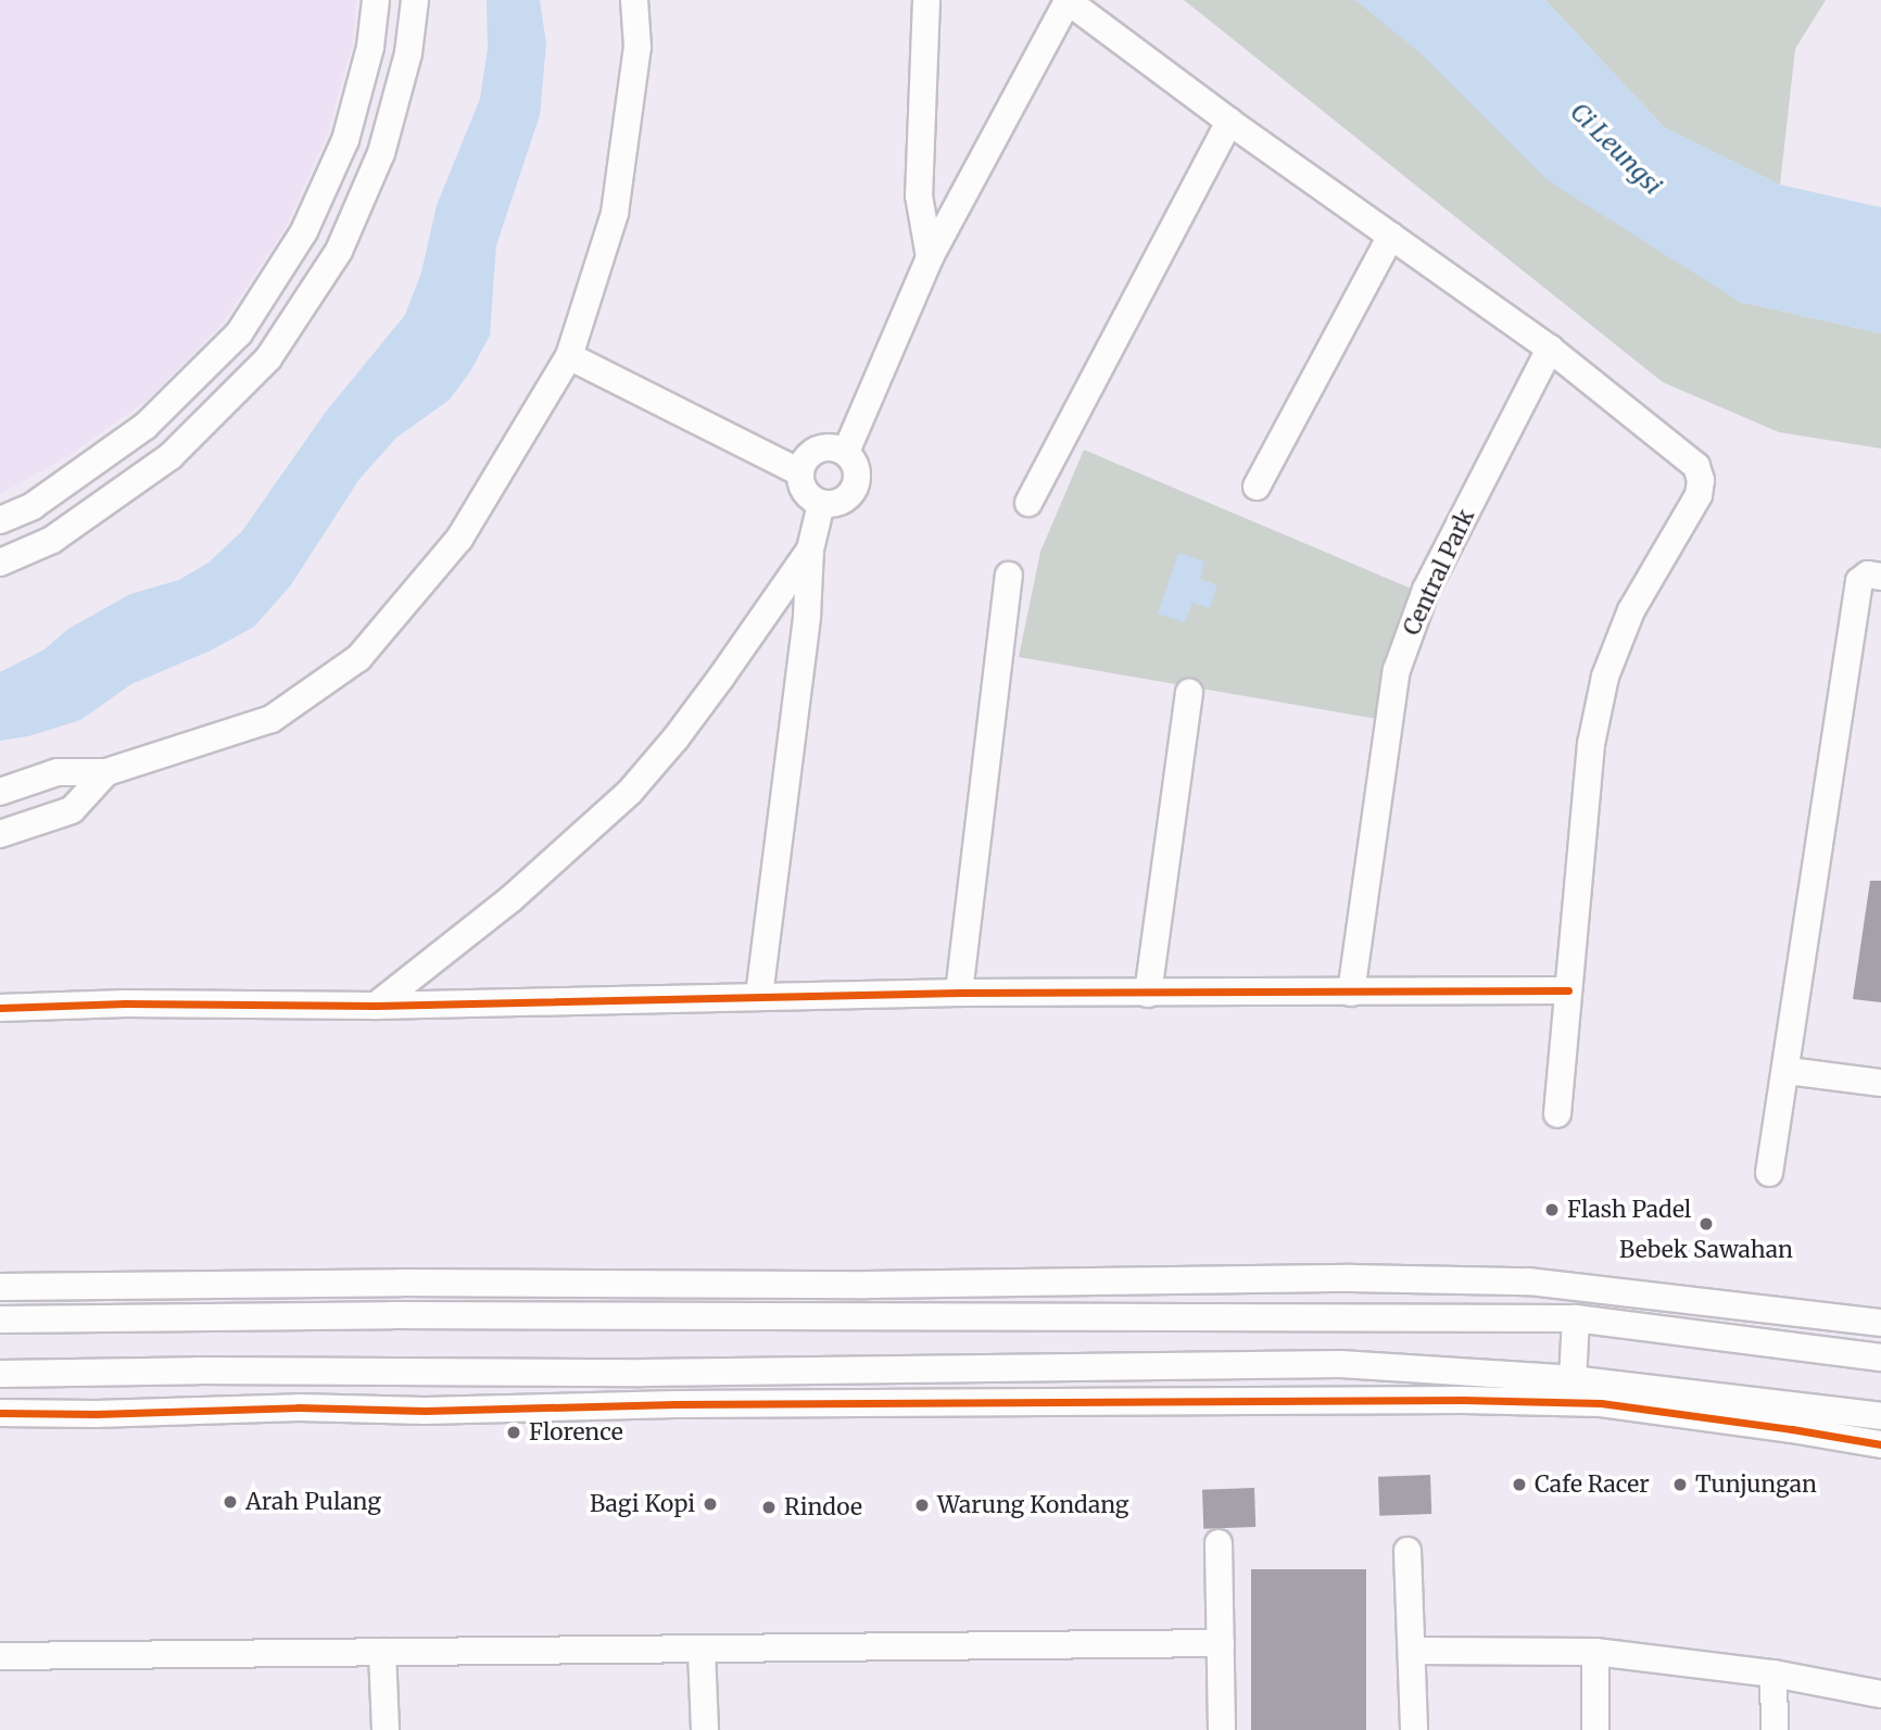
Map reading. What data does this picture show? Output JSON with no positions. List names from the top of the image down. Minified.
{"streets":{"street":["Central Park"]},"water":["Ci Leungsi"],"places":["Flash Padel","Bebek Sawahan","Florence","Cafe Racer","Tunjungan","Arah Pulang","Bagi Kopi","Warung Kondang","Rindoe"]}
